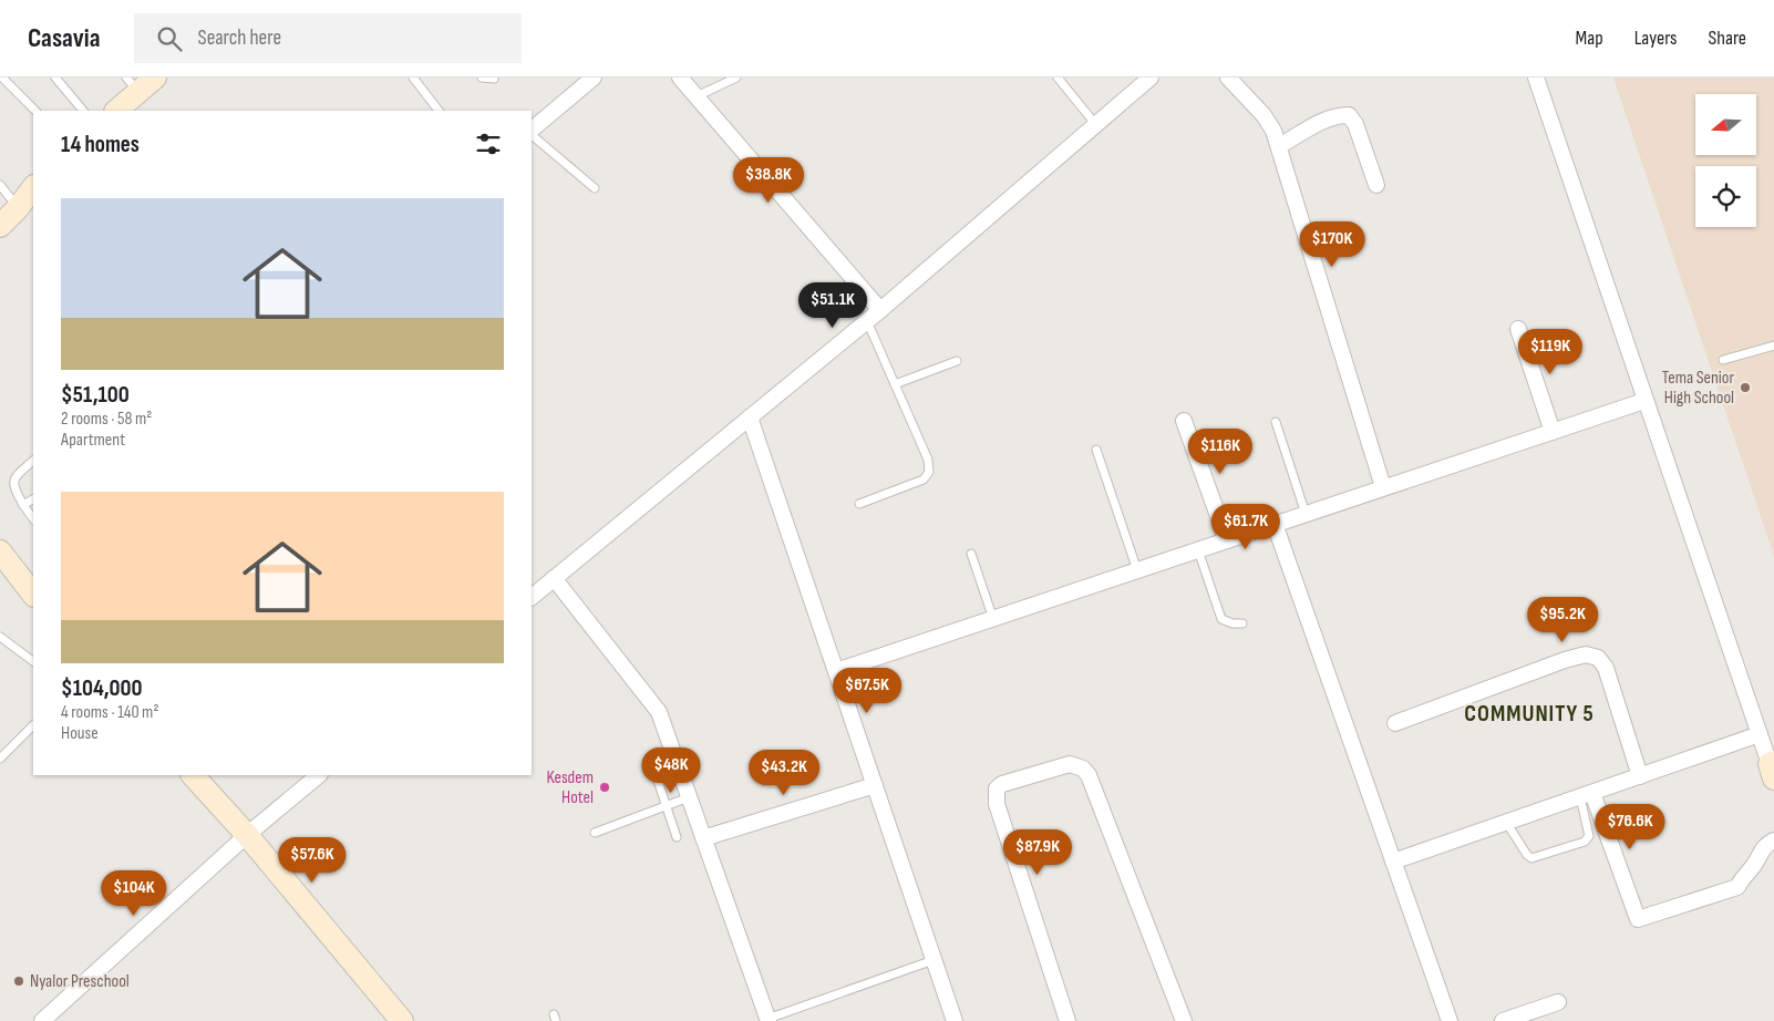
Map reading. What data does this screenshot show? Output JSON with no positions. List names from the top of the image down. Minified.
{"districts":["COMMUNITY 5"],"places":["Tema Senior High School","Kesdem Hotel","Nyalor Preschool"],"north":"left","page":{"header":"Casavia","search":"Search here","nav":["Map","Layers","Share"],"heading":"14 homes","price":["$38.8K","$170K","$51.1K","$119K","$116K","$61.7K","$95.2K","$67.5K","$48K","$43.2K","$76.6K","$87.9K","$57.6K","$104K"],"list":[{"name":"$51,100","note":"2 rooms · 58 m² · Apartment"},{"name":"$104,000","note":"4 rooms · 140 m² · House"}]}}
